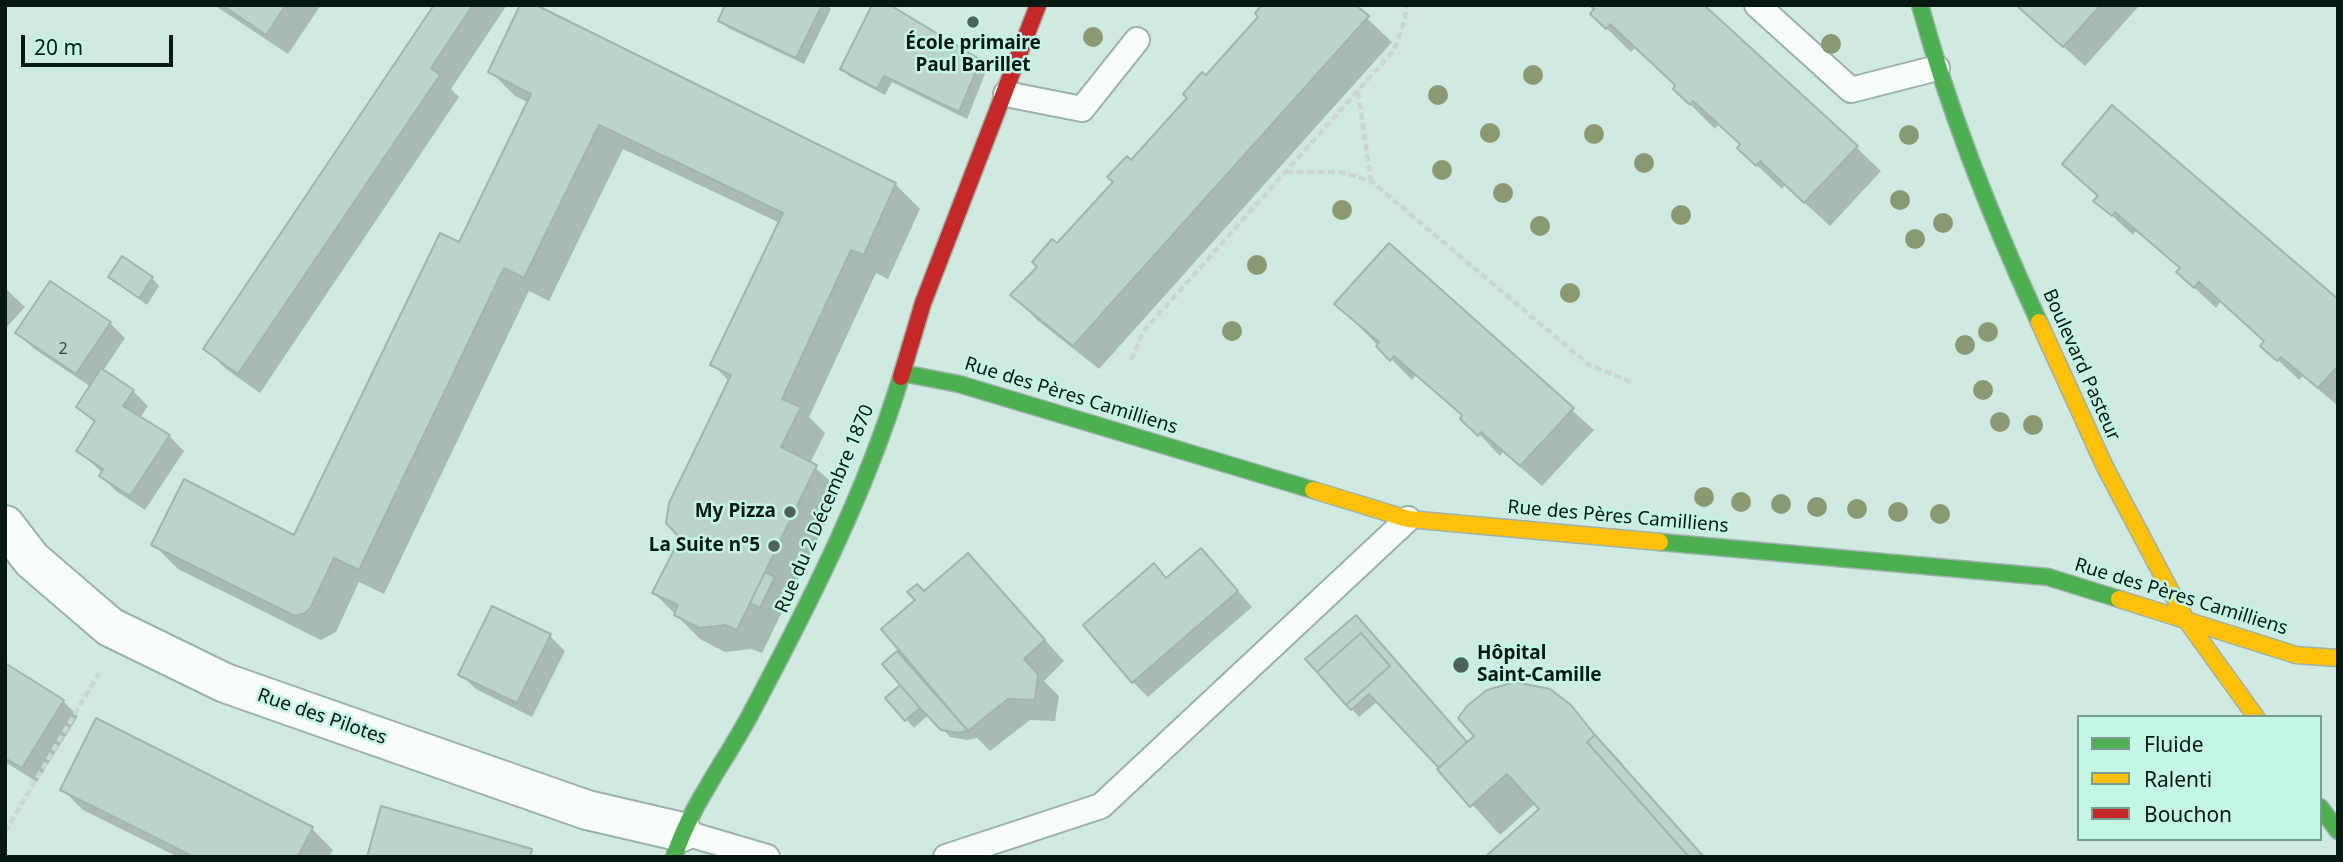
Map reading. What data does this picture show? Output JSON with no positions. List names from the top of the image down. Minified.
{"streets":{"street":["Boulevard Pasteur","Rue des Pères Camilliens","Rue du 2 Décembre 1870","Rue des Pilotes"]},"crossings":[["Boulevard Pasteur","Rue des Pères Camilliens"],["Rue des Pères Camilliens","Rue du 2 Décembre 1870"],["Rue du 2 Décembre 1870","Rue des Pilotes"]],"places":["École primaire Paul Barillet","My Pizza","La Suite n°5","Hôpital Saint-Camille"],"house_numbers":["2"],"legend":["Fluide","Ralenti","Bouchon"],"scale_bar":"20 m"}
